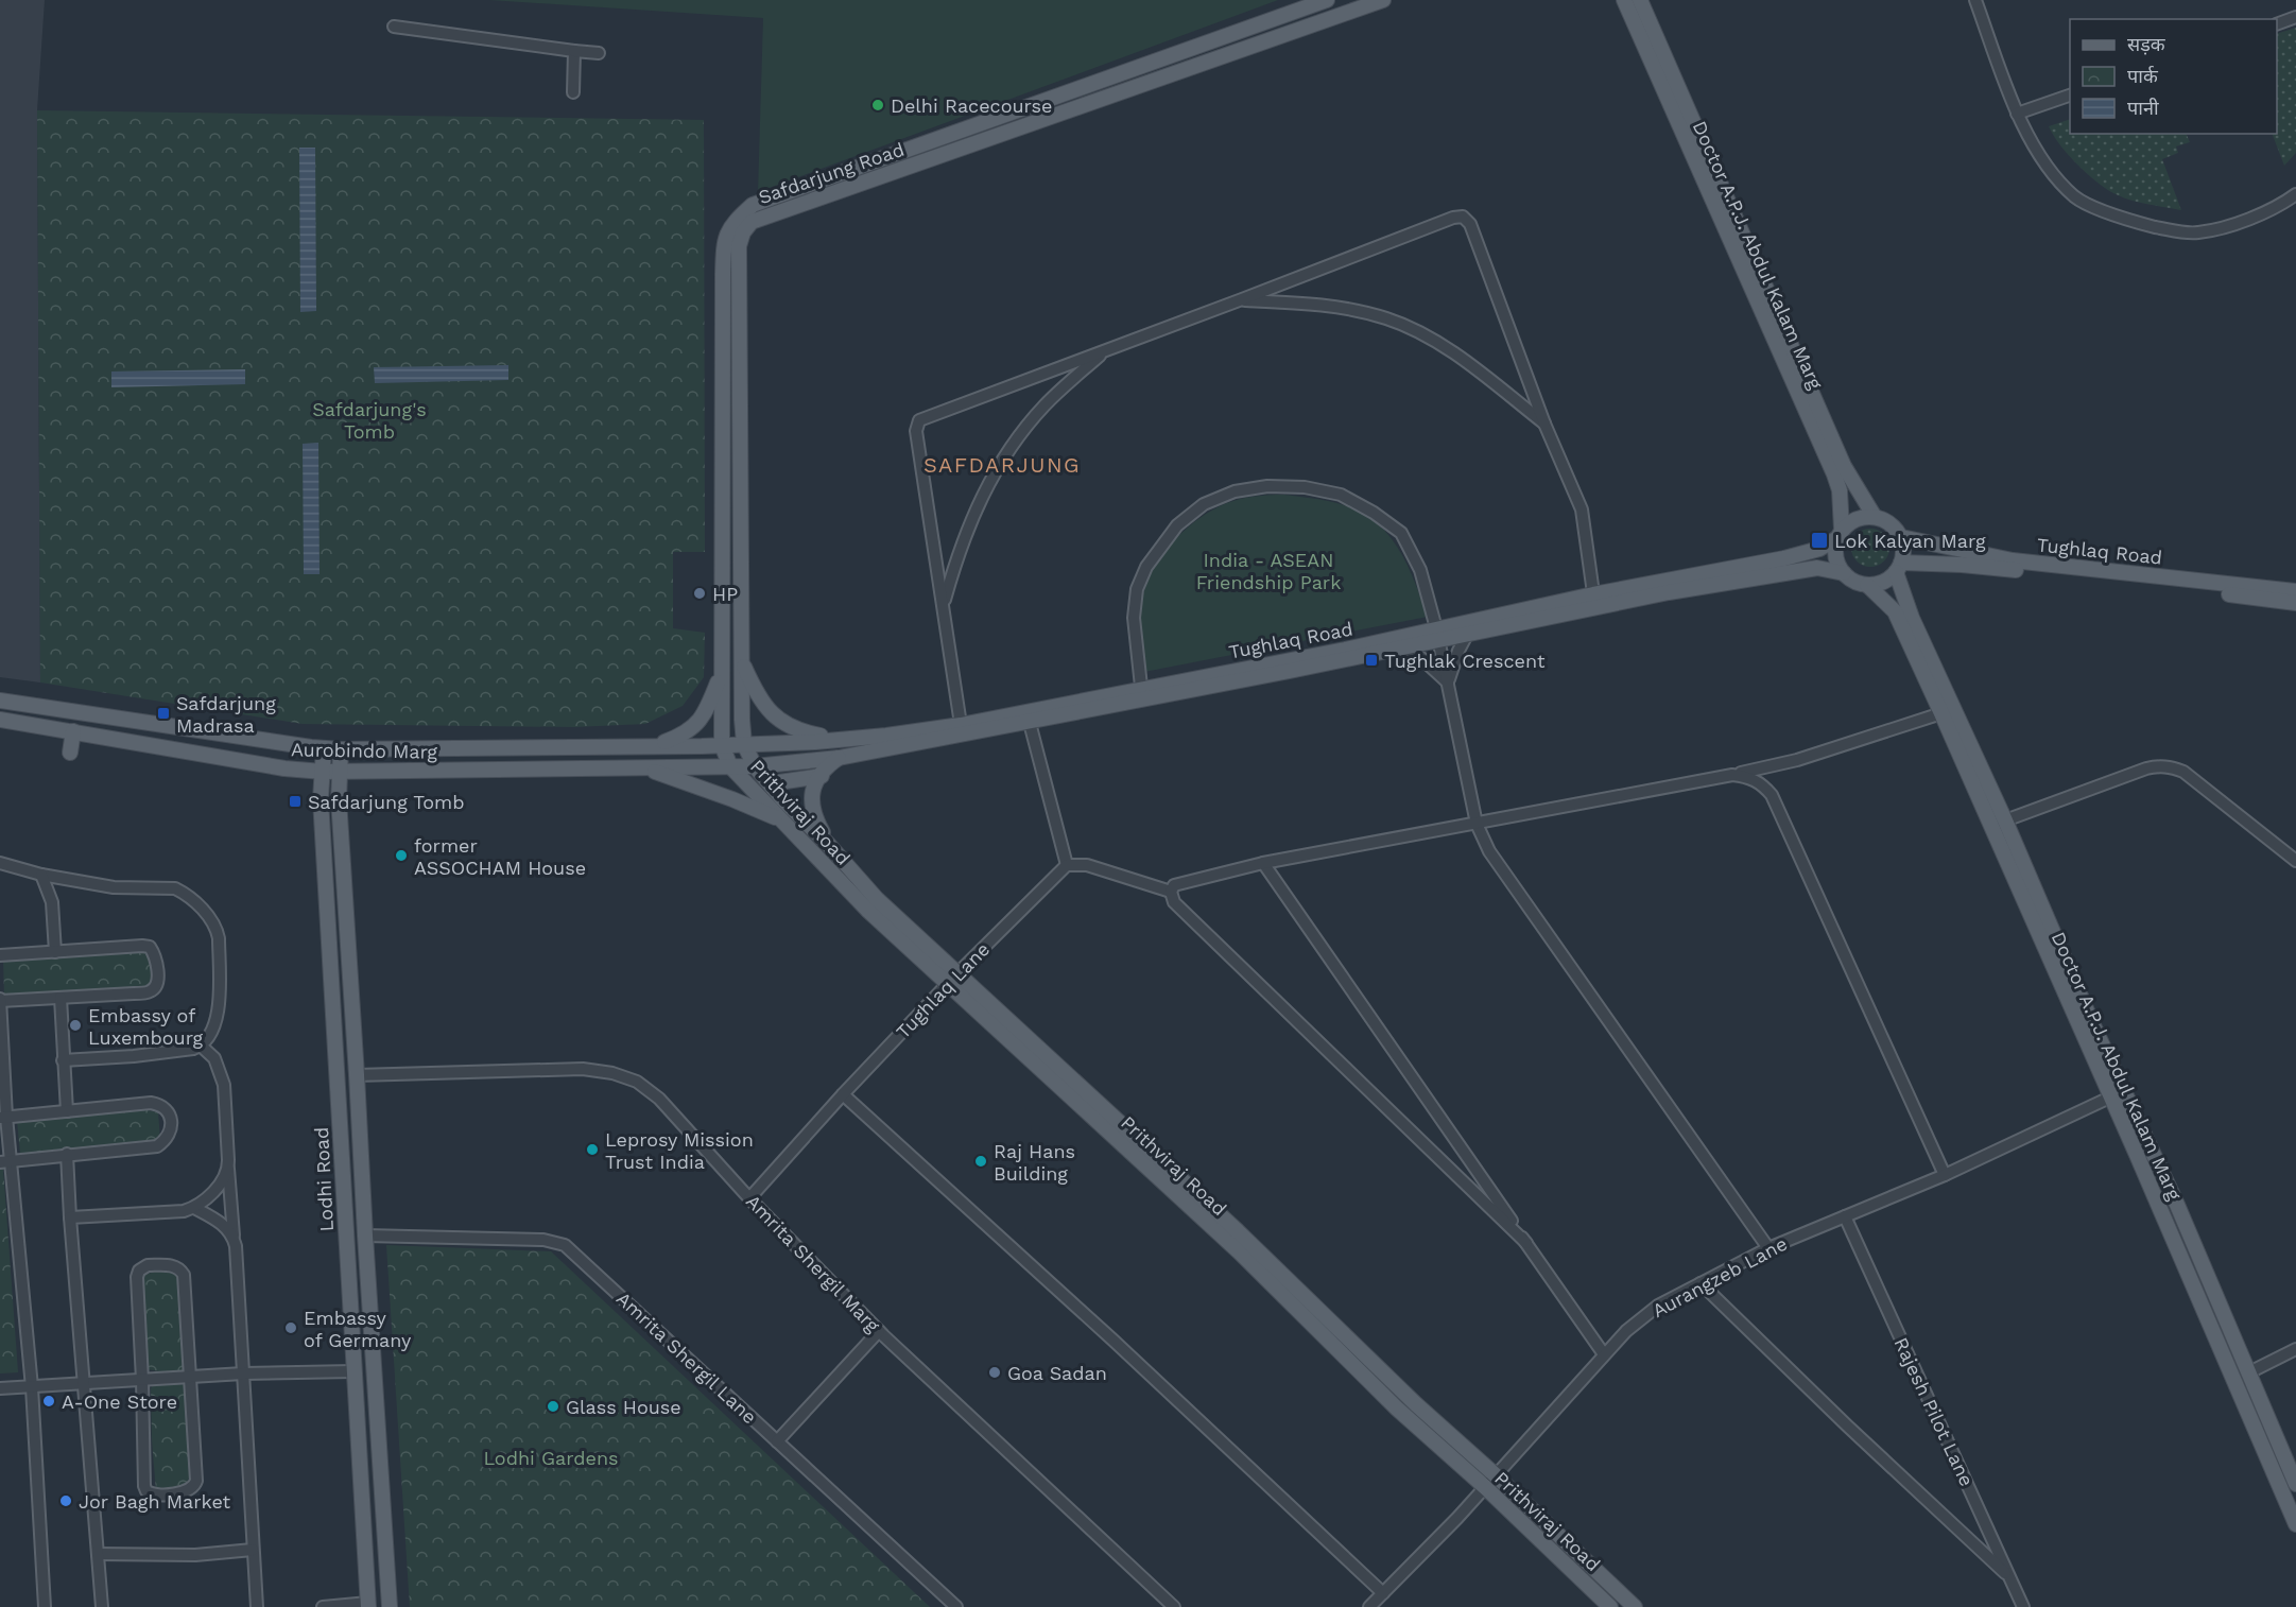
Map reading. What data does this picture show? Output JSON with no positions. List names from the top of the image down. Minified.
{"streets":{"main road":["Safdarjung Road","Doctor A.P.J. Abdul Kalam Marg","Tughlaq Road","Aurobindo Marg","Prithviraj Road","Lodhi Road"],"street":["Tughlaq Lane","Amrita Shergil Marg","Aurangzeb Lane","Amrita Shergil Lane","Rajesh Pilot Lane"]},"crossings":[["Safdarjung Road","Tughlaq Road"],["Safdarjung Road","Aurobindo Marg"],["Safdarjung Road","Prithviraj Road"],["Doctor A.P.J. Abdul Kalam Marg","Tughlaq Road"],["Doctor A.P.J. Abdul Kalam Marg","Aurangzeb Lane"],["Tughlaq Road","Aurobindo Marg"],["Tughlaq Road","Prithviraj Road"],["Aurobindo Marg","Prithviraj Road"],["Aurobindo Marg","Lodhi Road"],["Prithviraj Road","Tughlaq Lane"],["Prithviraj Road","Aurangzeb Lane"],["Tughlaq Lane","Amrita Shergil Marg"],["Lodhi Road","Amrita Shergil Marg"],["Lodhi Road","Amrita Shergil Lane"],["Aurangzeb Lane","Rajesh Pilot Lane"]],"districts":["SAFDARJUNG"],"parks":["Safdarjung's Tomb","India - ASEAN Friendship Park","Lodhi Gardens"],"places":{"other":["Delhi Racecourse","HP","former ASSOCHAM House","Embassy of Luxembourg","Leprosy Mission Trust India","Raj Hans Building","Embassy of Germany","Goa Sadan","A-One Store","Glass House","Jor Bagh Market"],"transit":["Lok Kalyan Marg","Tughlak Crescent","Safdarjung Madrasa","Safdarjung Tomb"]},"legend":["सड़क","पार्क","पानी"]}
